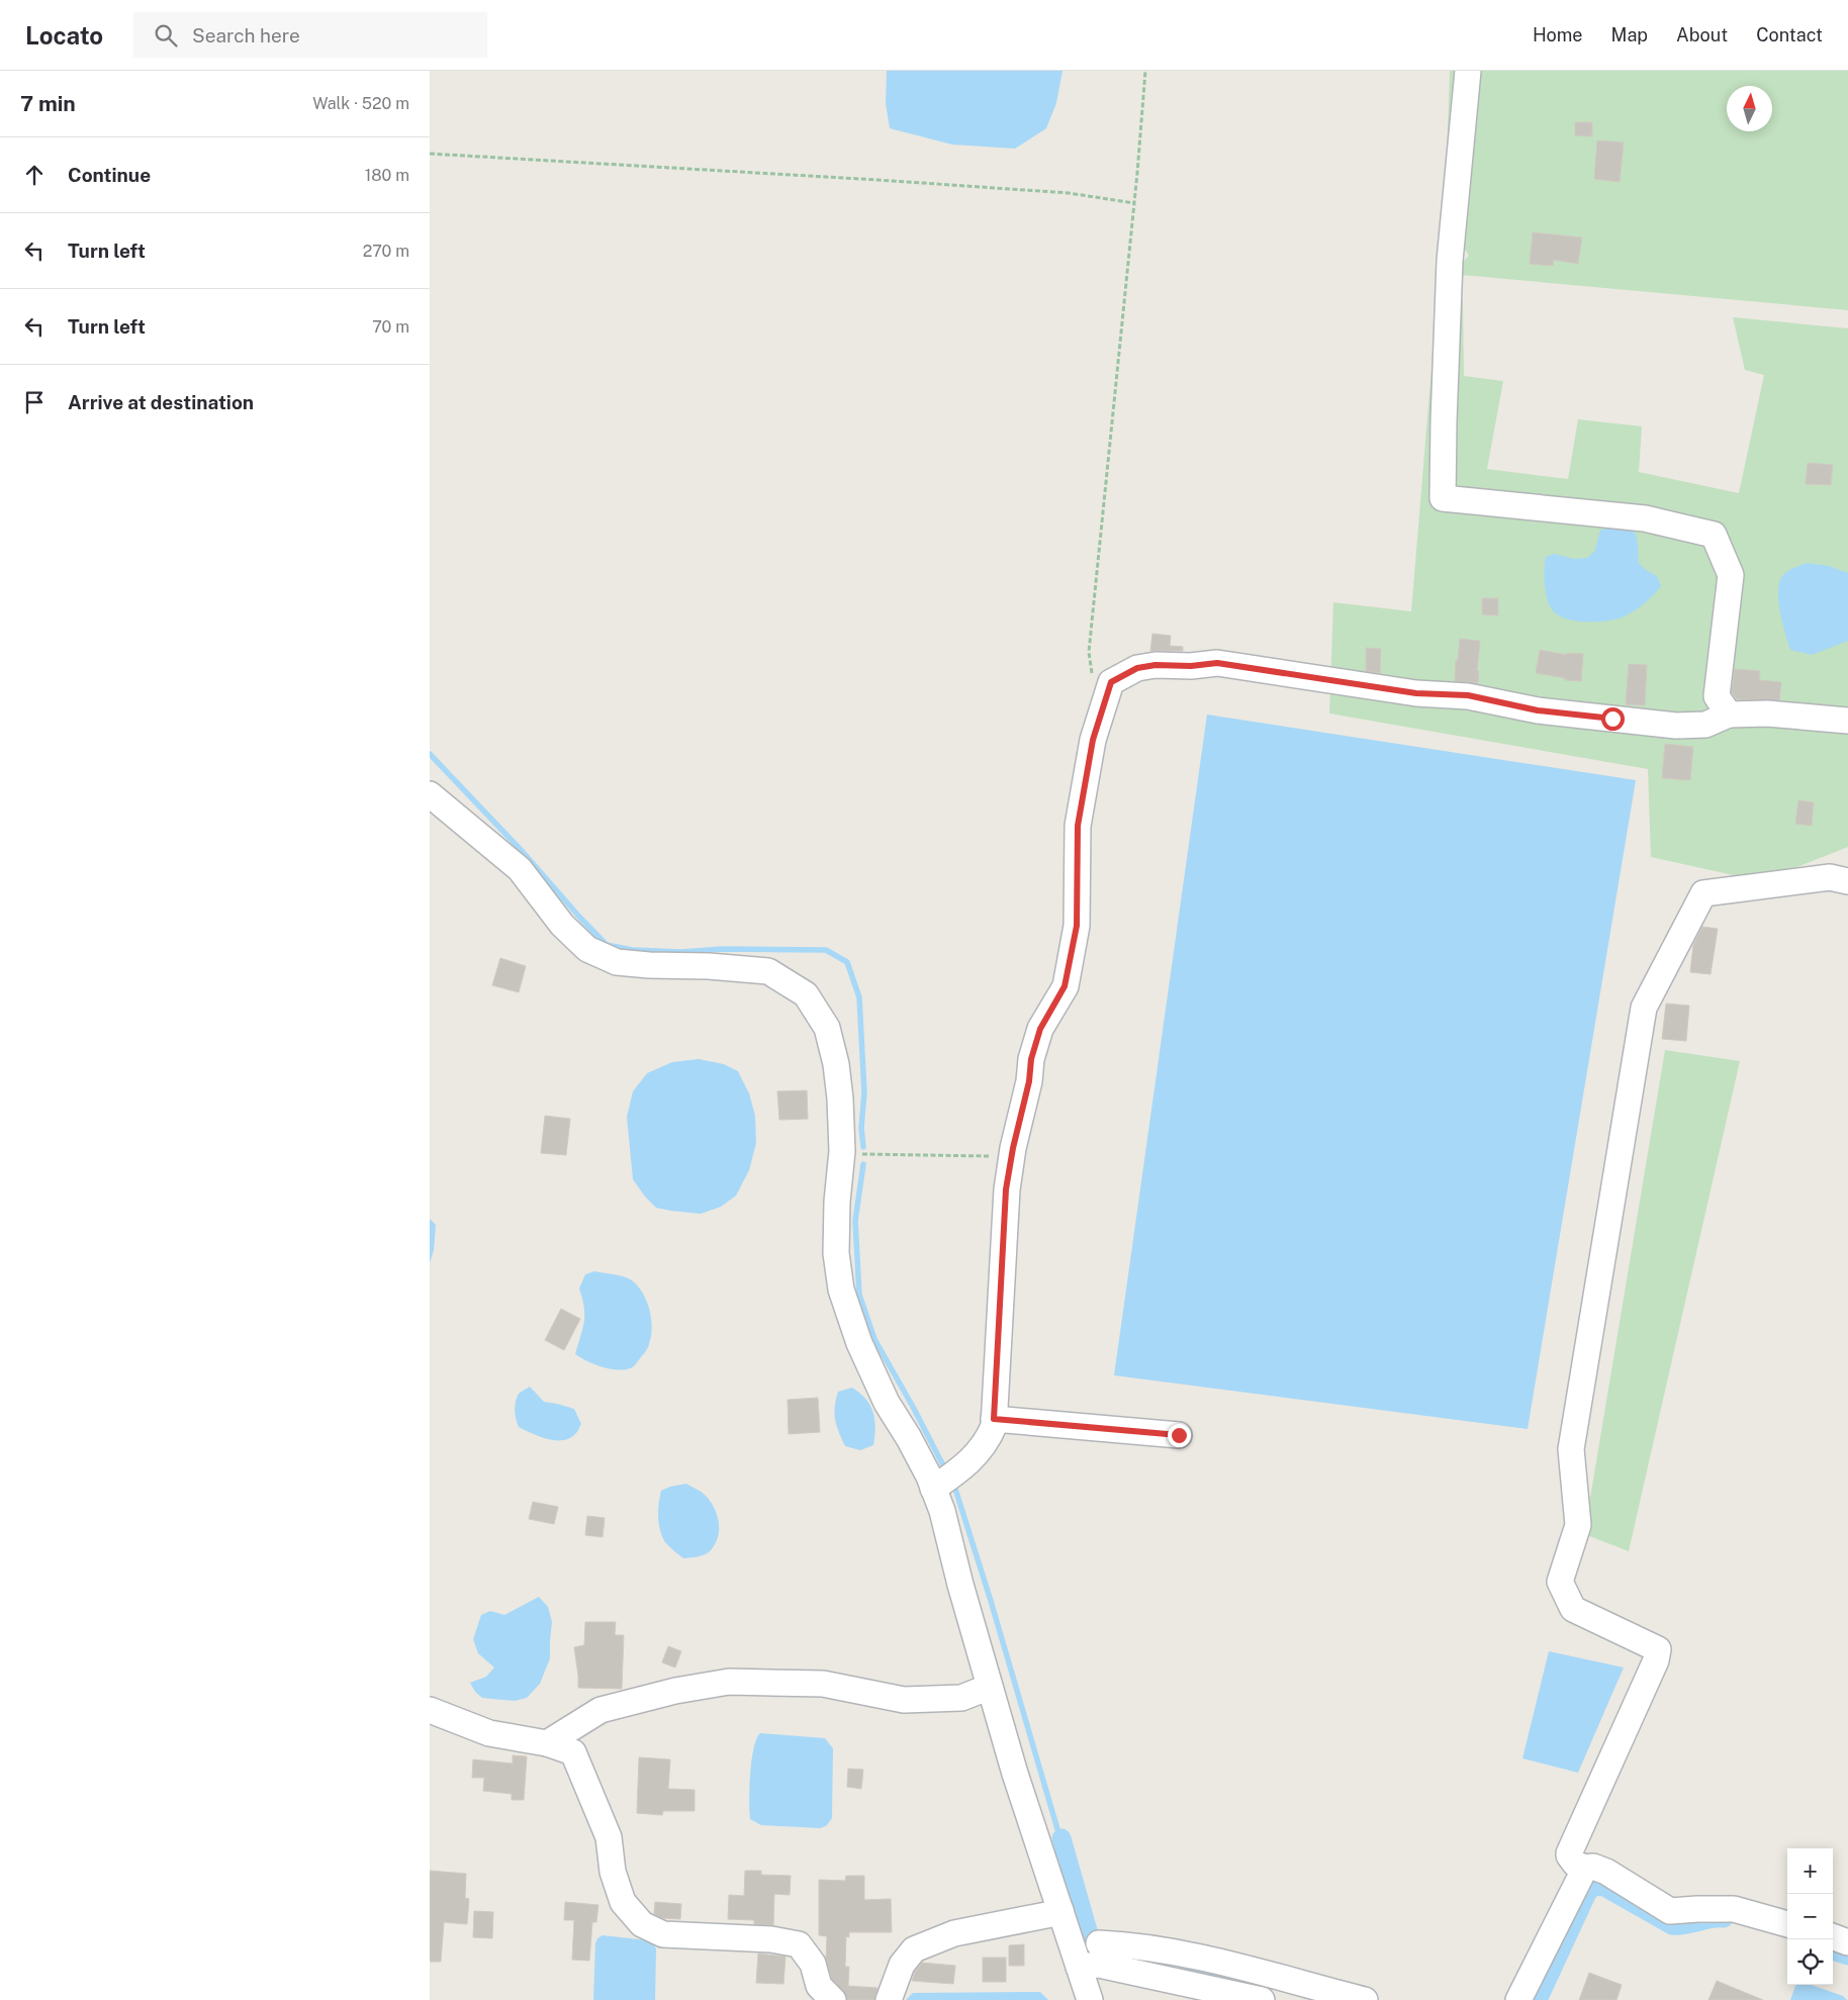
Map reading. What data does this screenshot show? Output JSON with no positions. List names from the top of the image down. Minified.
{"north":"top","page":{"header":"Locato","search":"Search here","nav":["Home","Map","About","Contact"],"heading":["7 min","Walk · 520 m"],"list":[["Continue","180 m"],["Turn left","270 m"],["Turn left","70 m"],"Arrive at destination"],"map_buttons":["+","−"]}}
